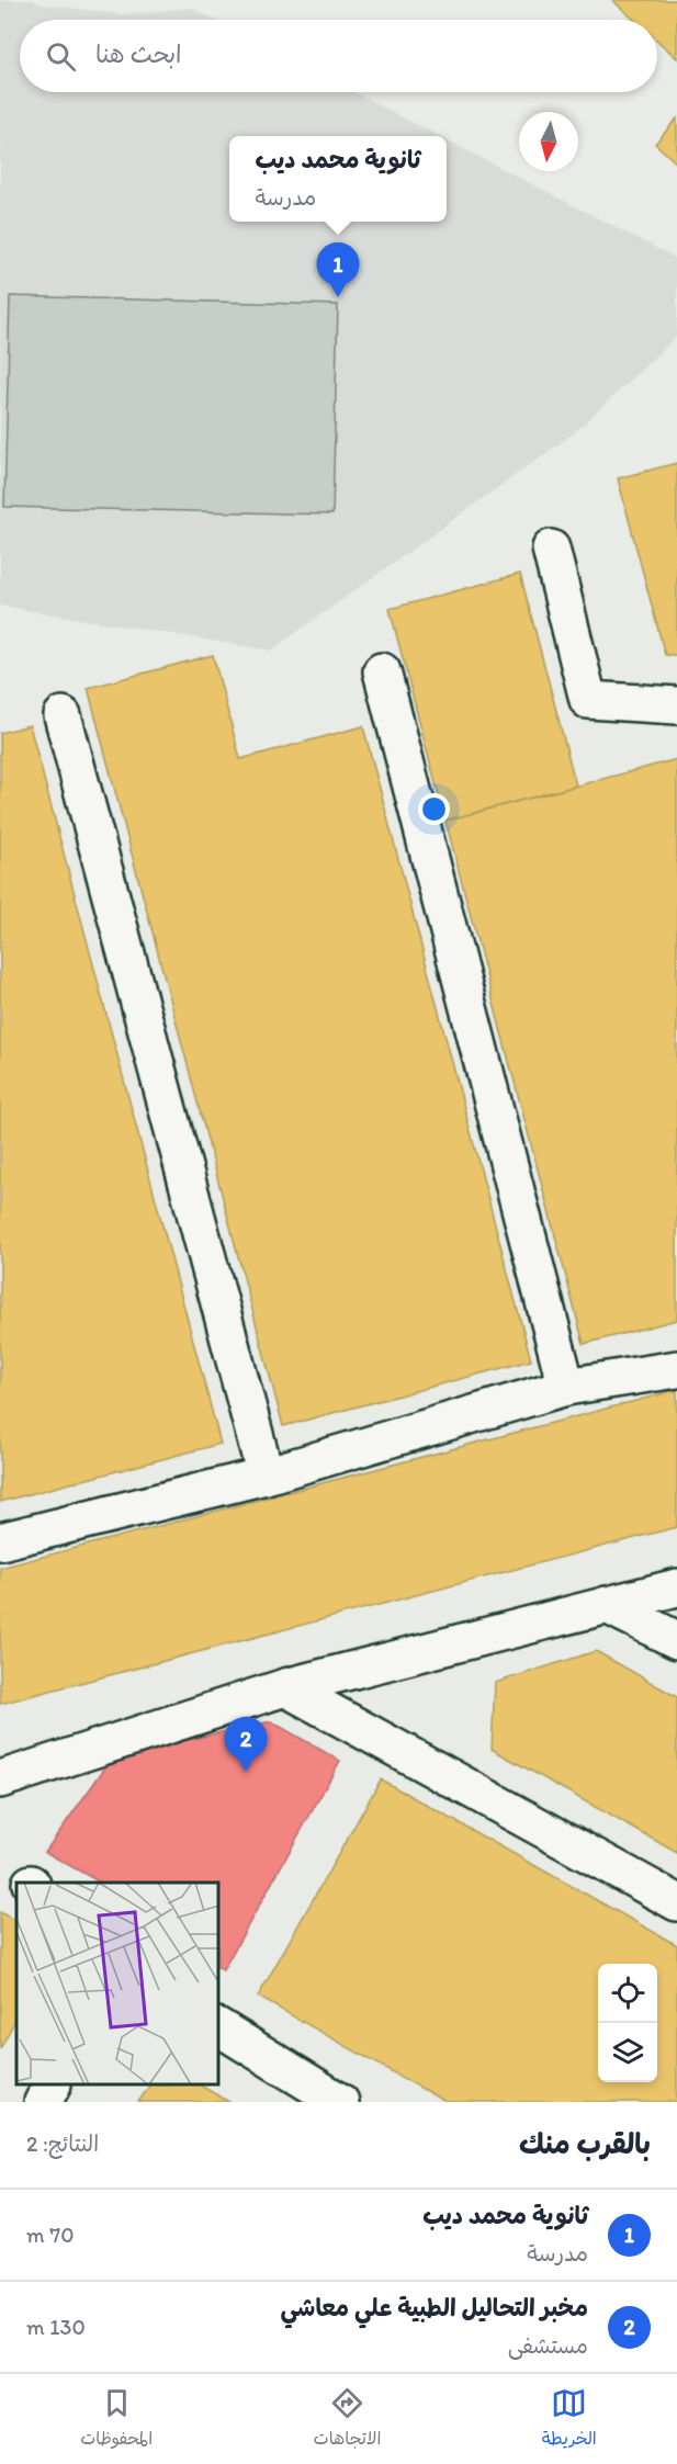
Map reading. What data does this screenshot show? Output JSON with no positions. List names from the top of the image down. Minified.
{"north":"bottom","page":{"search":"ابحث هنا","popup":["ثانوية محمد ديب","مدرسة"],"pins":["1","2"],"heading":["بالقرب منك","النتائج: 2"],"list":[{"mark":"1","name":"ثانوية محمد ديب","note":"مدرسة","value":"70 m"},{"mark":"2","name":"مخبر التحاليل الطبية علي معاشي","note":"مستشفى","value":"130 m"}],"nav":["الخريطة","الاتجاهات","المحفوظات"]}}
